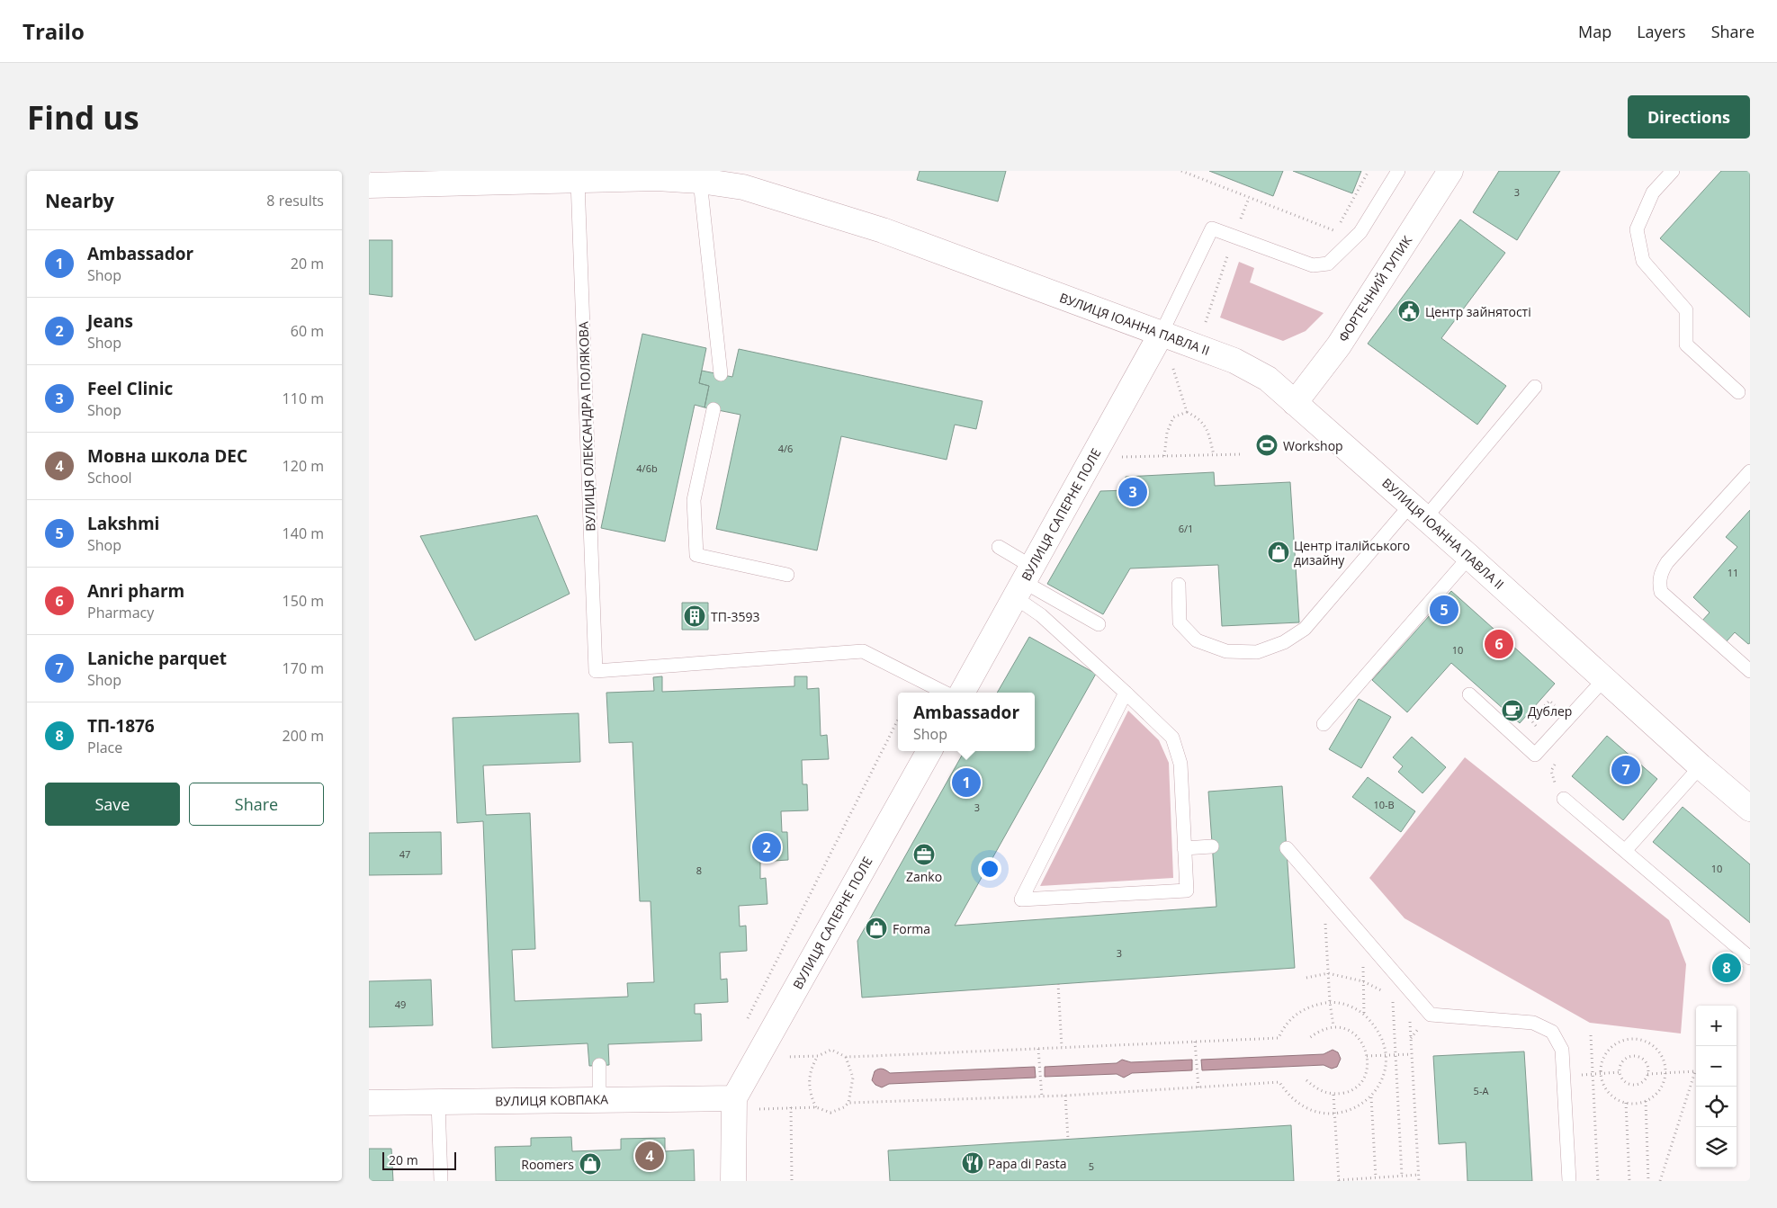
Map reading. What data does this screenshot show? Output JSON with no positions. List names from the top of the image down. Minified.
{"streets":{"street":["ФОРТЕЧНИЙ ТУПИК","ВУЛИЦЯ ІОАННА ПАВЛА II","ВУЛИЦЯ САПЕРНЕ ПОЛЕ","ВУЛИЦЯ КОВПАКА"],"lane":["ВУЛИЦЯ ОЛЕКСАНДРА ПОЛЯКОВА"]},"crossings":[["ФОРТЕЧНИЙ ТУПИК","ВУЛИЦЯ ІОАННА ПАВЛА II"],["ВУЛИЦЯ ІОАННА ПАВЛА II","ВУЛИЦЯ ОЛЕКСАНДРА ПОЛЯКОВА"],["ВУЛИЦЯ ІОАННА ПАВЛА II","ВУЛИЦЯ САПЕРНЕ ПОЛЕ"],["ВУЛИЦЯ САПЕРНЕ ПОЛЕ","ВУЛИЦЯ КОВПАКА"]],"places":{"public building":["Центр зайнятості"],"sports":["Workshop"],"shop":["Центр італійського дизайну","Forma","Roomers"],"building":["ТП-3593"],"cafe":["Дублер"],"office":["Zanko"],"restaurant":["Papa di Pasta"]},"house_numbers":["3","4/6","4/6b","6/1","11","10","10-В","3","47","10","8","3","49","5-А","5"],"scale_bar":"20 m","page":{"header":"Trailo","nav":["Map","Layers","Share"],"buttons":["Directions",["Save","Share"]],"title":"Find us","heading":["Nearby","8 results"],"list":[{"mark":"1","name":"Ambassador","note":"Shop","value":"20 m"},{"mark":"2","name":"Jeans","note":"Shop","value":"60 m"},{"mark":"3","name":"Feel Clinic","note":"Shop","value":"110 m"},{"mark":"4","name":"Мовна школа DEC","note":"School","value":"120 m"},{"mark":"5","name":"Lakshmi","note":"Shop","value":"140 m"},{"mark":"6","name":"Anri pharm","note":"Pharmacy","value":"150 m"},{"mark":"7","name":"Laniche parquet","note":"Shop","value":"170 m"},{"mark":"8","name":"ТП-1876","note":"Place","value":"200 m"}],"pins":["3","5","6","7","1","2","8","4"],"popup":["Ambassador","Shop"],"map_buttons":["+","−"],"scale":"20 m"}}
